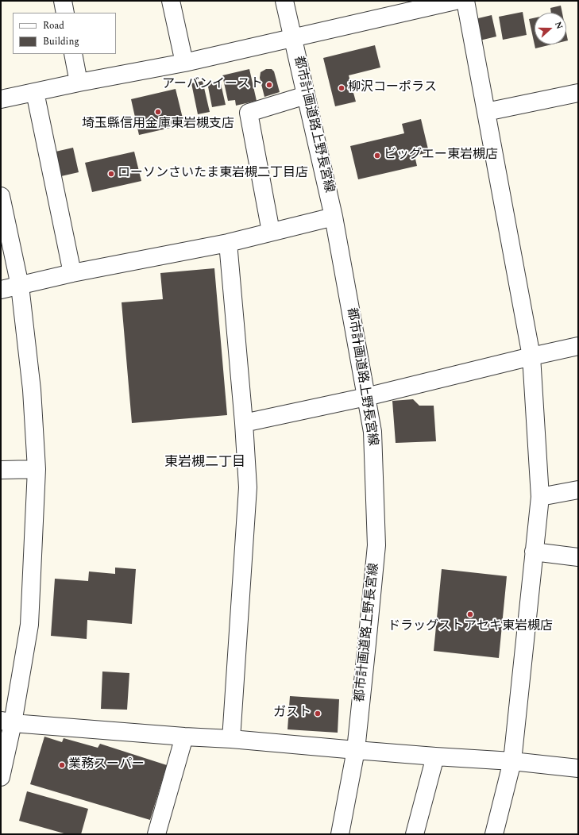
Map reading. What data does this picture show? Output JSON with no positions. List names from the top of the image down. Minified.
{"streets":{"street":["都市計画道路上野長宮線"]},"districts":["東岩槻二丁目"],"places":["アーバンイースト","柳沢コーポラス","埼玉縣信用金庫東岩槻支店","ビッグエー東岩槻店","ローソンさいたま東岩槻二丁目店","ドラッグストアセキ東岩槻店","ガスト","業務スーパー"],"legend":["Road","Building"],"north":"right"}
